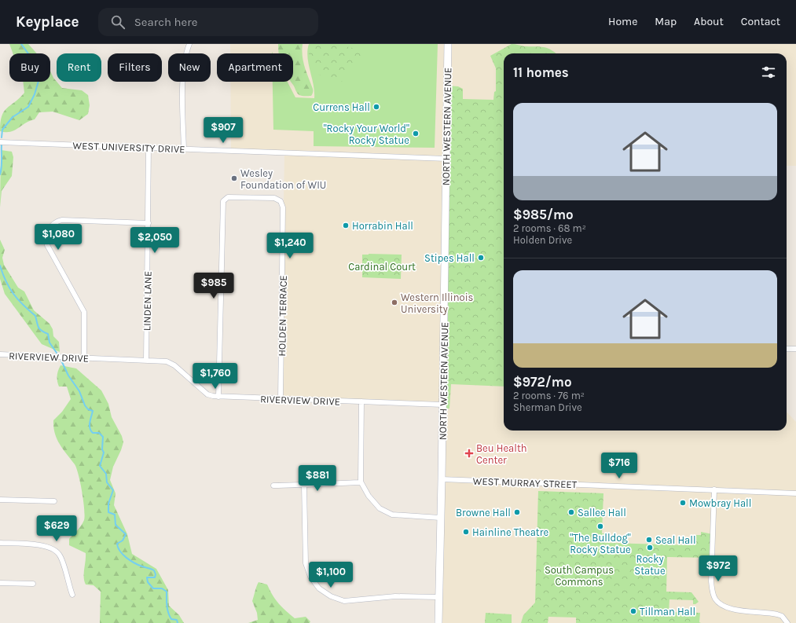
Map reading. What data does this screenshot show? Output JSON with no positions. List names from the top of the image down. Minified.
{"streets":{"street":["NORTH WESTERN AVENUE","WEST UNIVERSITY DRIVE","LINDEN LANE","HOLDEN TERRACE","RIVERVIEW DRIVE","WEST MURRAY STREET"]},"crossings":[["NORTH WESTERN AVENUE","WEST UNIVERSITY DRIVE"],["NORTH WESTERN AVENUE","RIVERVIEW DRIVE"],["NORTH WESTERN AVENUE","WEST MURRAY STREET"],["WEST UNIVERSITY DRIVE","LINDEN LANE"],["LINDEN LANE","RIVERVIEW DRIVE"],["HOLDEN TERRACE","RIVERVIEW DRIVE"]],"parks":["Cardinal Court","South Campus Commons"],"places":{"other":["Currens Hall","\"Rocky Your World\" Rocky Statue","Wesley Foundation of WIU","Horrabin Hall","Stipes Hall","Western Illinois University","Mowbray Hall","Browne Hall","Sallee Hall","\"The Bulldog\" Rocky Statue","Hainline Theatre","Seal Hall","Rocky Statue","Tillman Hall"],"health":["Beu Health Center"]},"page":{"header":"Keyplace","search":"Search here","nav":["Home","Map","About","Contact"],"chip":["Buy","Rent","Filters","New","Apartment"],"heading":"11 homes","list":[{"name":"$985/mo","note":"2 rooms · 68 m² · Holden Drive"},{"name":"$972/mo","note":"2 rooms · 76 m² · Sherman Drive"}],"price":["$907","$1,080","$2,050","$1,240","$985","$1,760","$716","$881","$629","$972","$1,100"]}}
